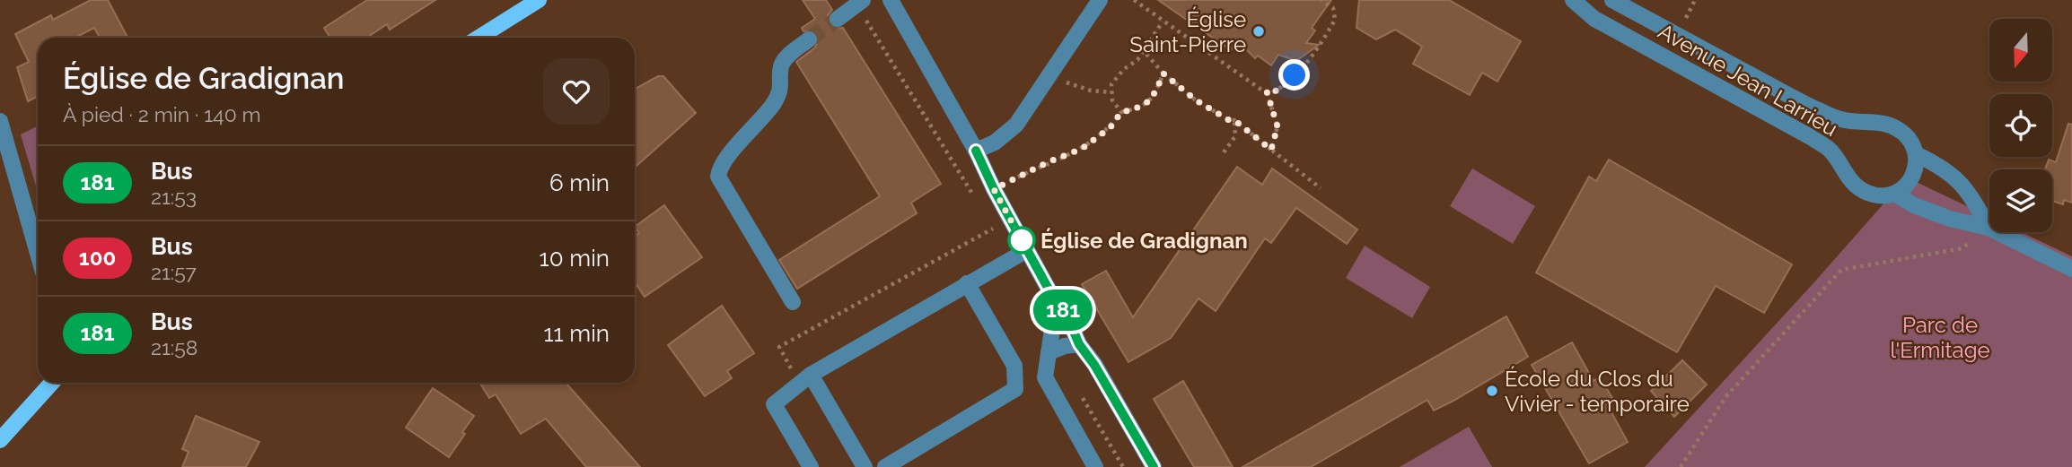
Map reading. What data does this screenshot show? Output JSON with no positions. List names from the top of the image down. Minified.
{"streets":{"street":["Avenue Jean Larrieu"]},"parks":["Parc de l'Ermitage"],"places":["Église Saint-Pierre","Église de Gradignan","École du Clos du Vivier - temporaire"],"lines":["bus line 181"],"north":"bottom","page":{"on_map":"181","heading":["Église de Gradignan","À pied · 2 min · 140 m"],"list":[{"mark":"181","name":"Bus","note":"21:53","value":"6 min"},{"mark":"100","name":"Bus","note":"21:57","value":"10 min"},{"mark":"181","name":"Bus","note":"21:58","value":"11 min"}]}}
